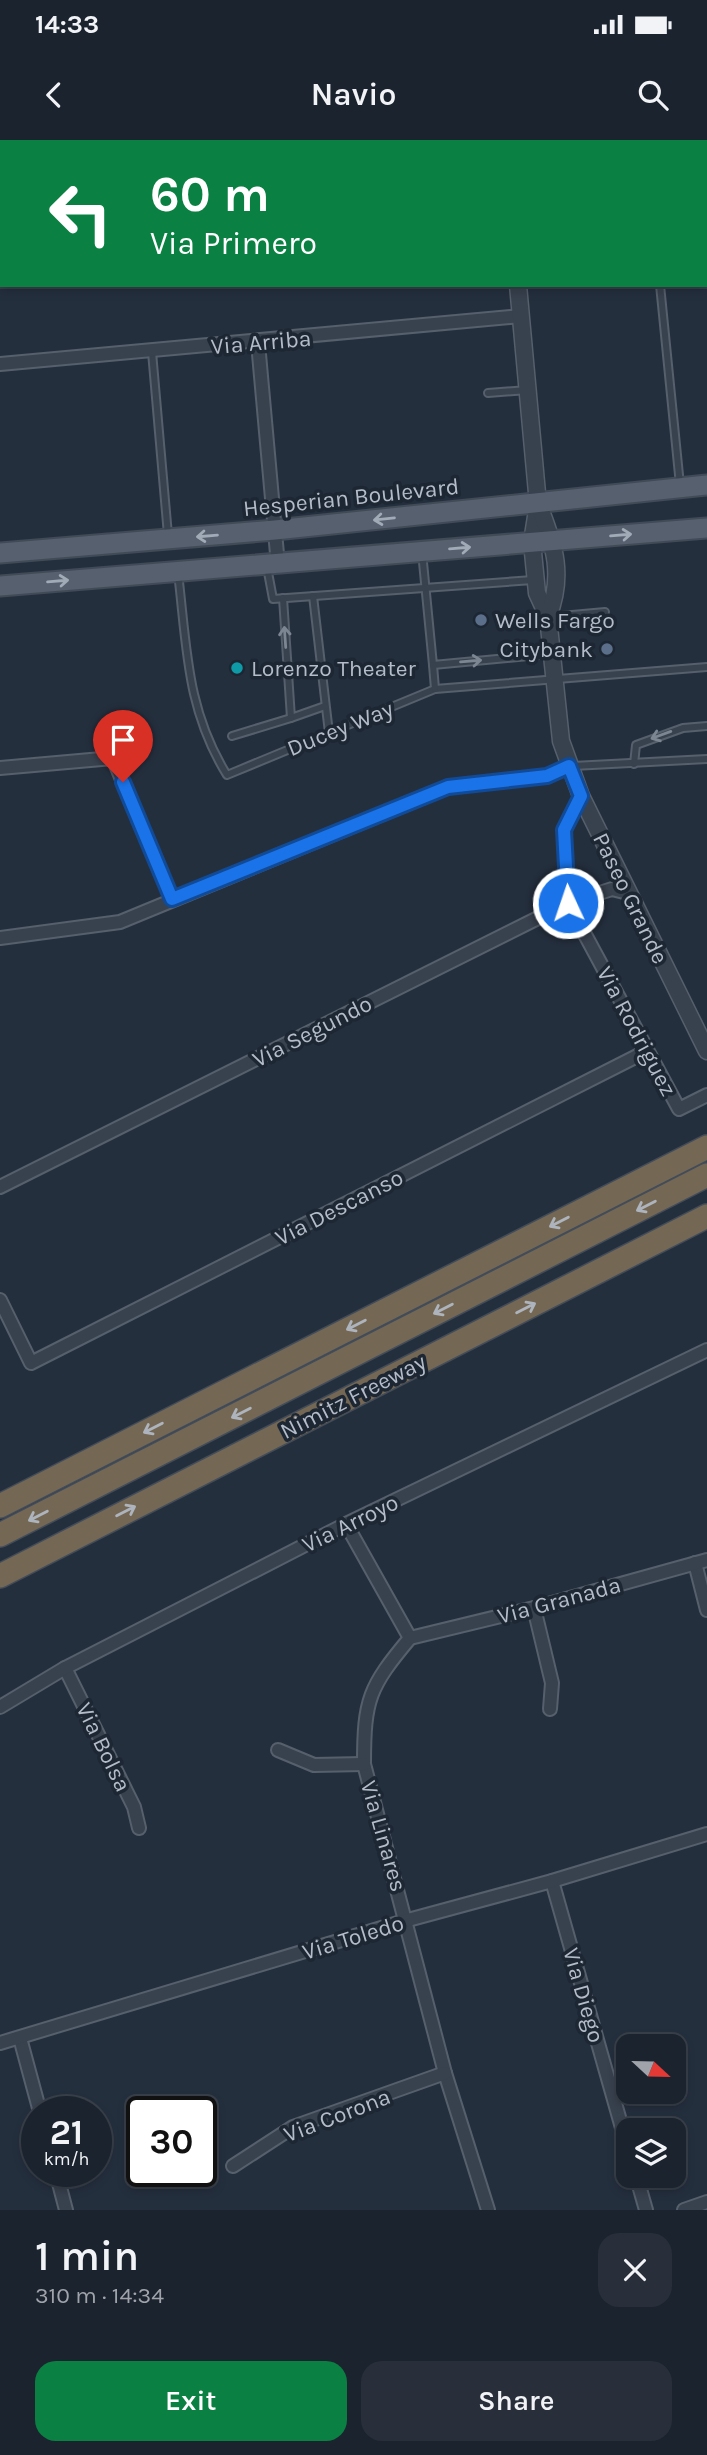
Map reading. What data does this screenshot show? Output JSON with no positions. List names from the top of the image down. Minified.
{"streets":{"highway":["Nimitz Freeway"],"main road":["Hesperian Boulevard"],"street":["Via Arriba","Paseo Grande","Via Segundo","Via Rodriguez","Via Descanso","Via Arroyo","Via Granada","Via Bolsa","Via Linares","Via Toledo","Via Diego","Via Corona"],"lane":["Ducey Way"]},"crossings":[["Via Arriba","Paseo Grande"],["Hesperian Boulevard","Paseo Grande"],["Ducey Way","Paseo Grande"],["Paseo Grande","Via Segundo"],["Paseo Grande","Via Rodriguez"],["Via Segundo","Via Rodriguez"],["Via Rodriguez","Via Descanso"],["Via Arroyo","Via Bolsa"],["Via Granada","Via Linares"],["Via Linares","Via Toledo"],["Via Linares","Via Corona"],["Via Toledo","Via Diego"]],"places":["Wells Fargo","Citybank","Lorenzo Theater"],"north":"right","page":{"status":"14:33","header":"Navio","turn":["60 m","Via Primero"],"speed":"21 km/h","limit":"30","heading":["1 min","310 m · 14:34"],"buttons":["Exit","Share"]}}
